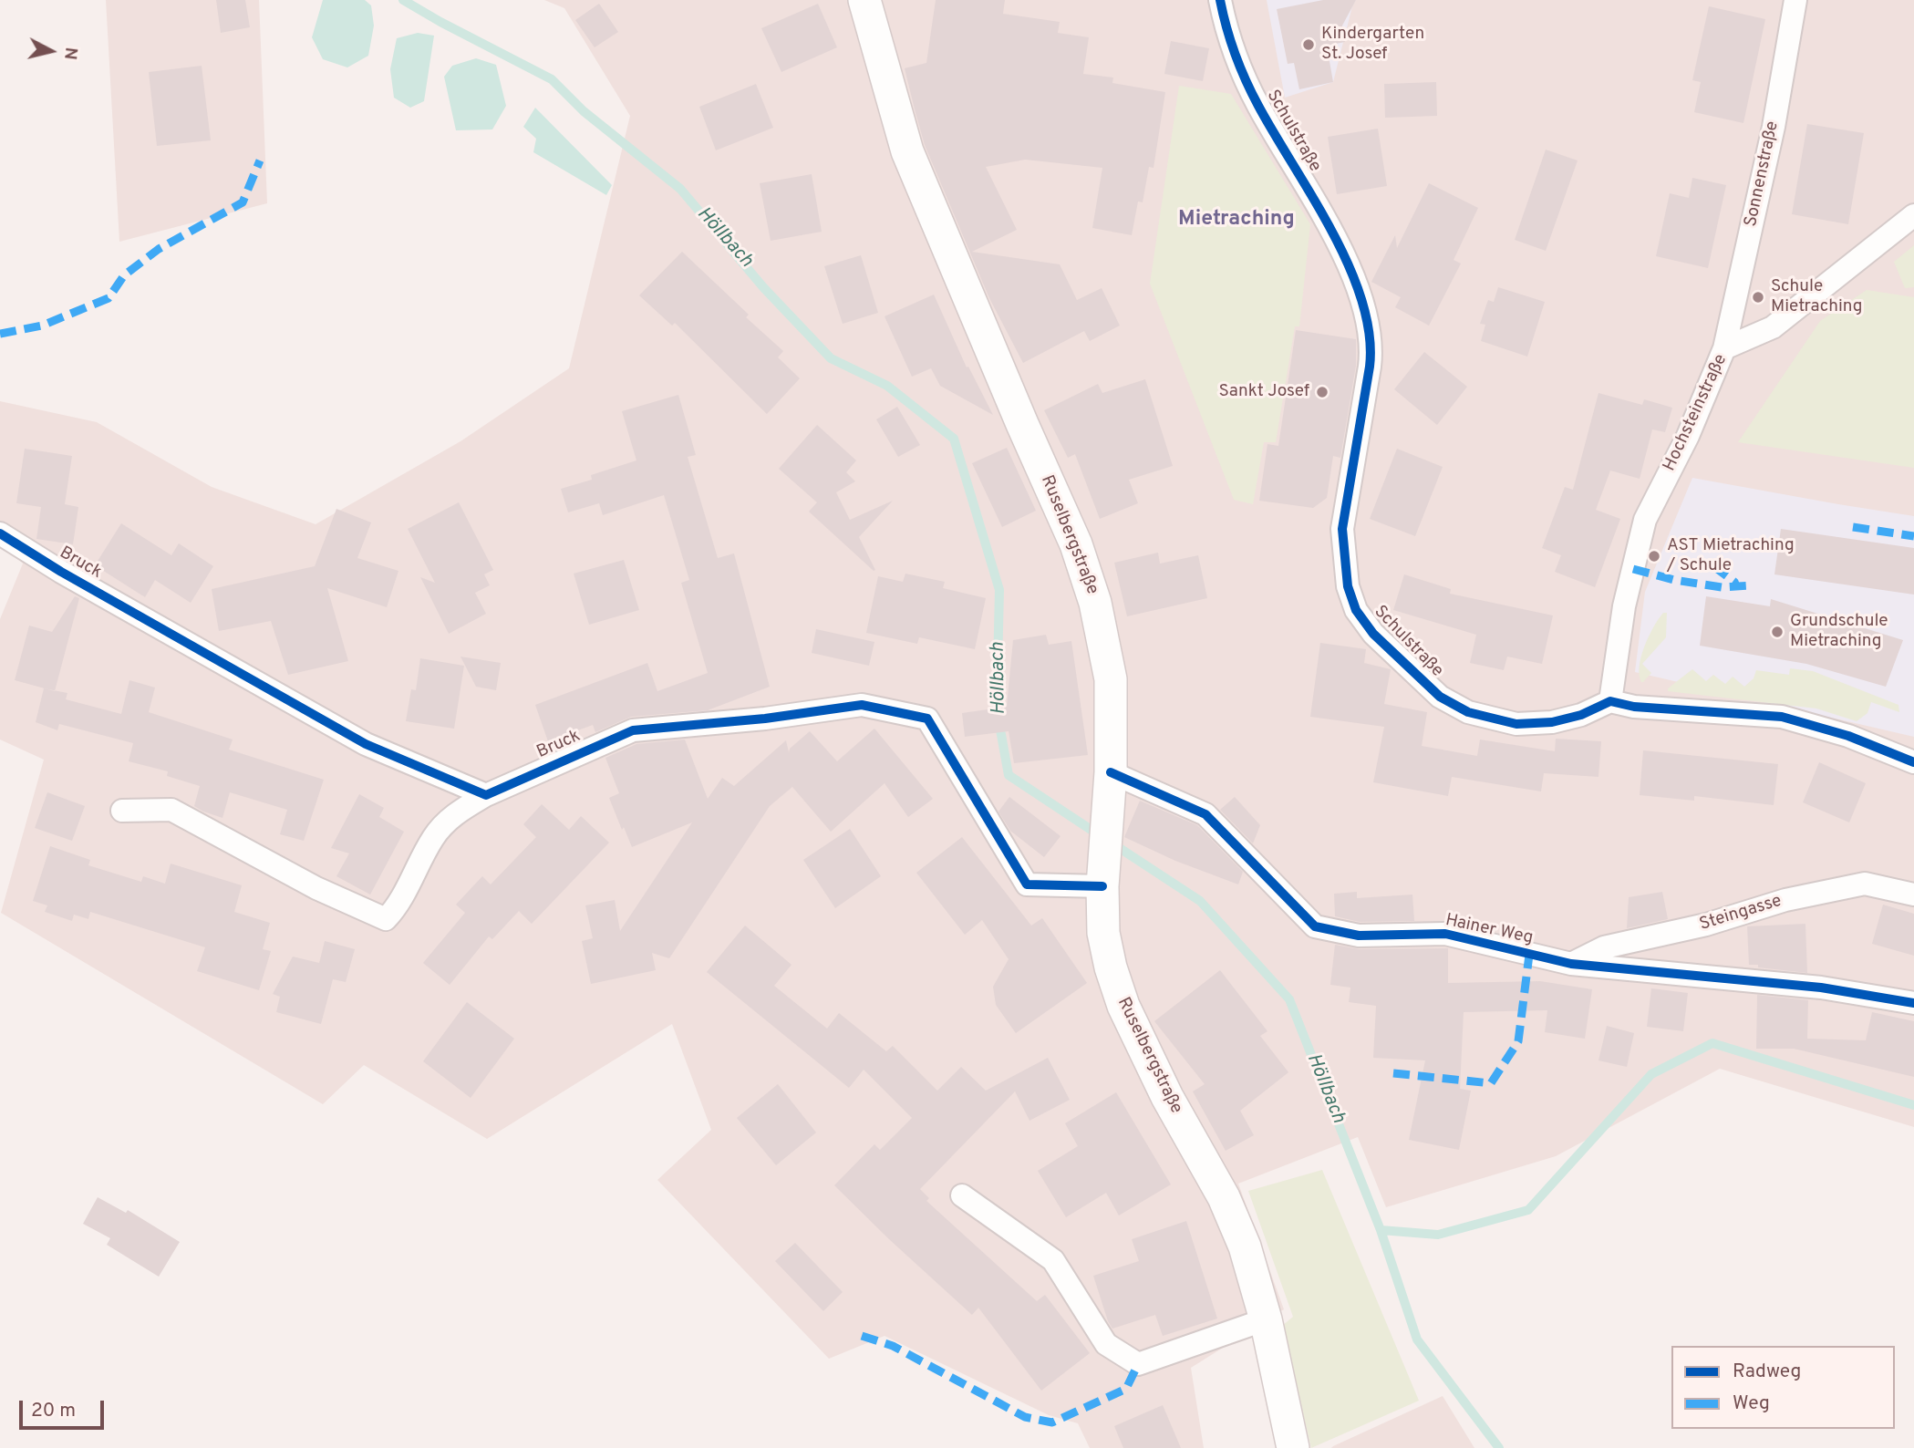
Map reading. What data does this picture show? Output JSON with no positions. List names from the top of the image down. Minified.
{"streets":{"main road":["Ruselbergstraße"],"street":["Schulstraße","Sonnenstraße","Hochsteinstraße","Bruck","Steingasse","Hainer Weg"]},"crossings":[["Schulstraße","Hochsteinstraße"],["Sonnenstraße","Hochsteinstraße"],["Ruselbergstraße","Bruck"],["Ruselbergstraße","Hainer Weg"],["Steingasse","Hainer Weg"]],"districts":["Mietraching"],"water":["Höllbach"],"places":["Kindergarten St. Josef","Schule Mietraching","Sankt Josef","AST Mietraching / Schule","Grundschule Mietraching"],"legend":["Radweg","Weg"],"scale_bar":"20 m","north":"right"}
